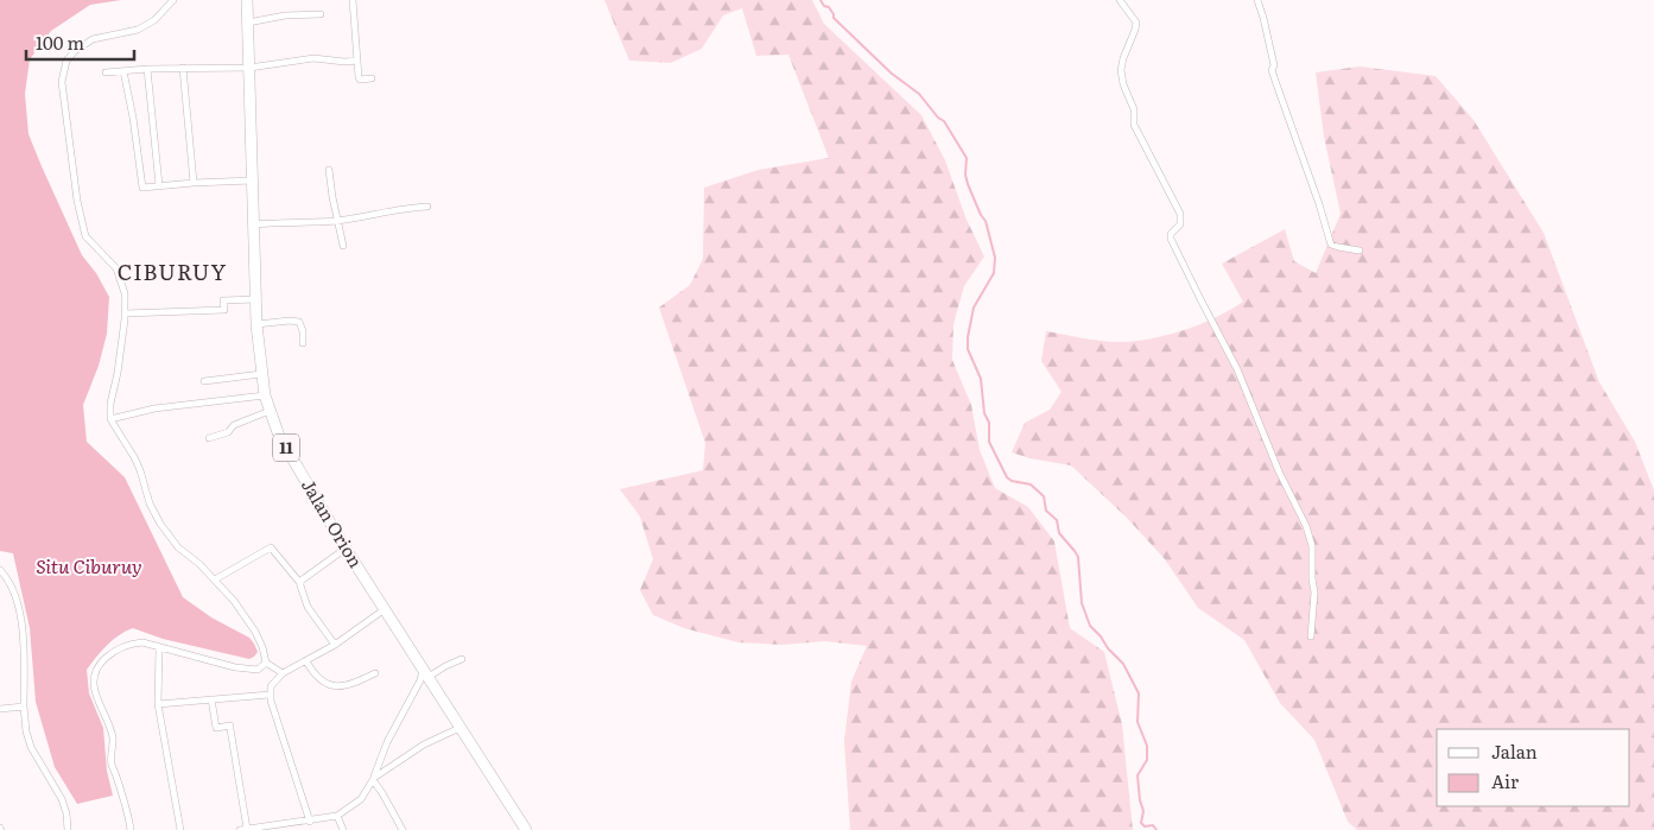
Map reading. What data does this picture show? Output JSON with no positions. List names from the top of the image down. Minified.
{"streets":{"highway":["11","Jalan Orion"]},"districts":["CIBURUY"],"water":["Situ Ciburuy"],"legend":["Jalan","Air"],"scale_bar":"100 m"}
